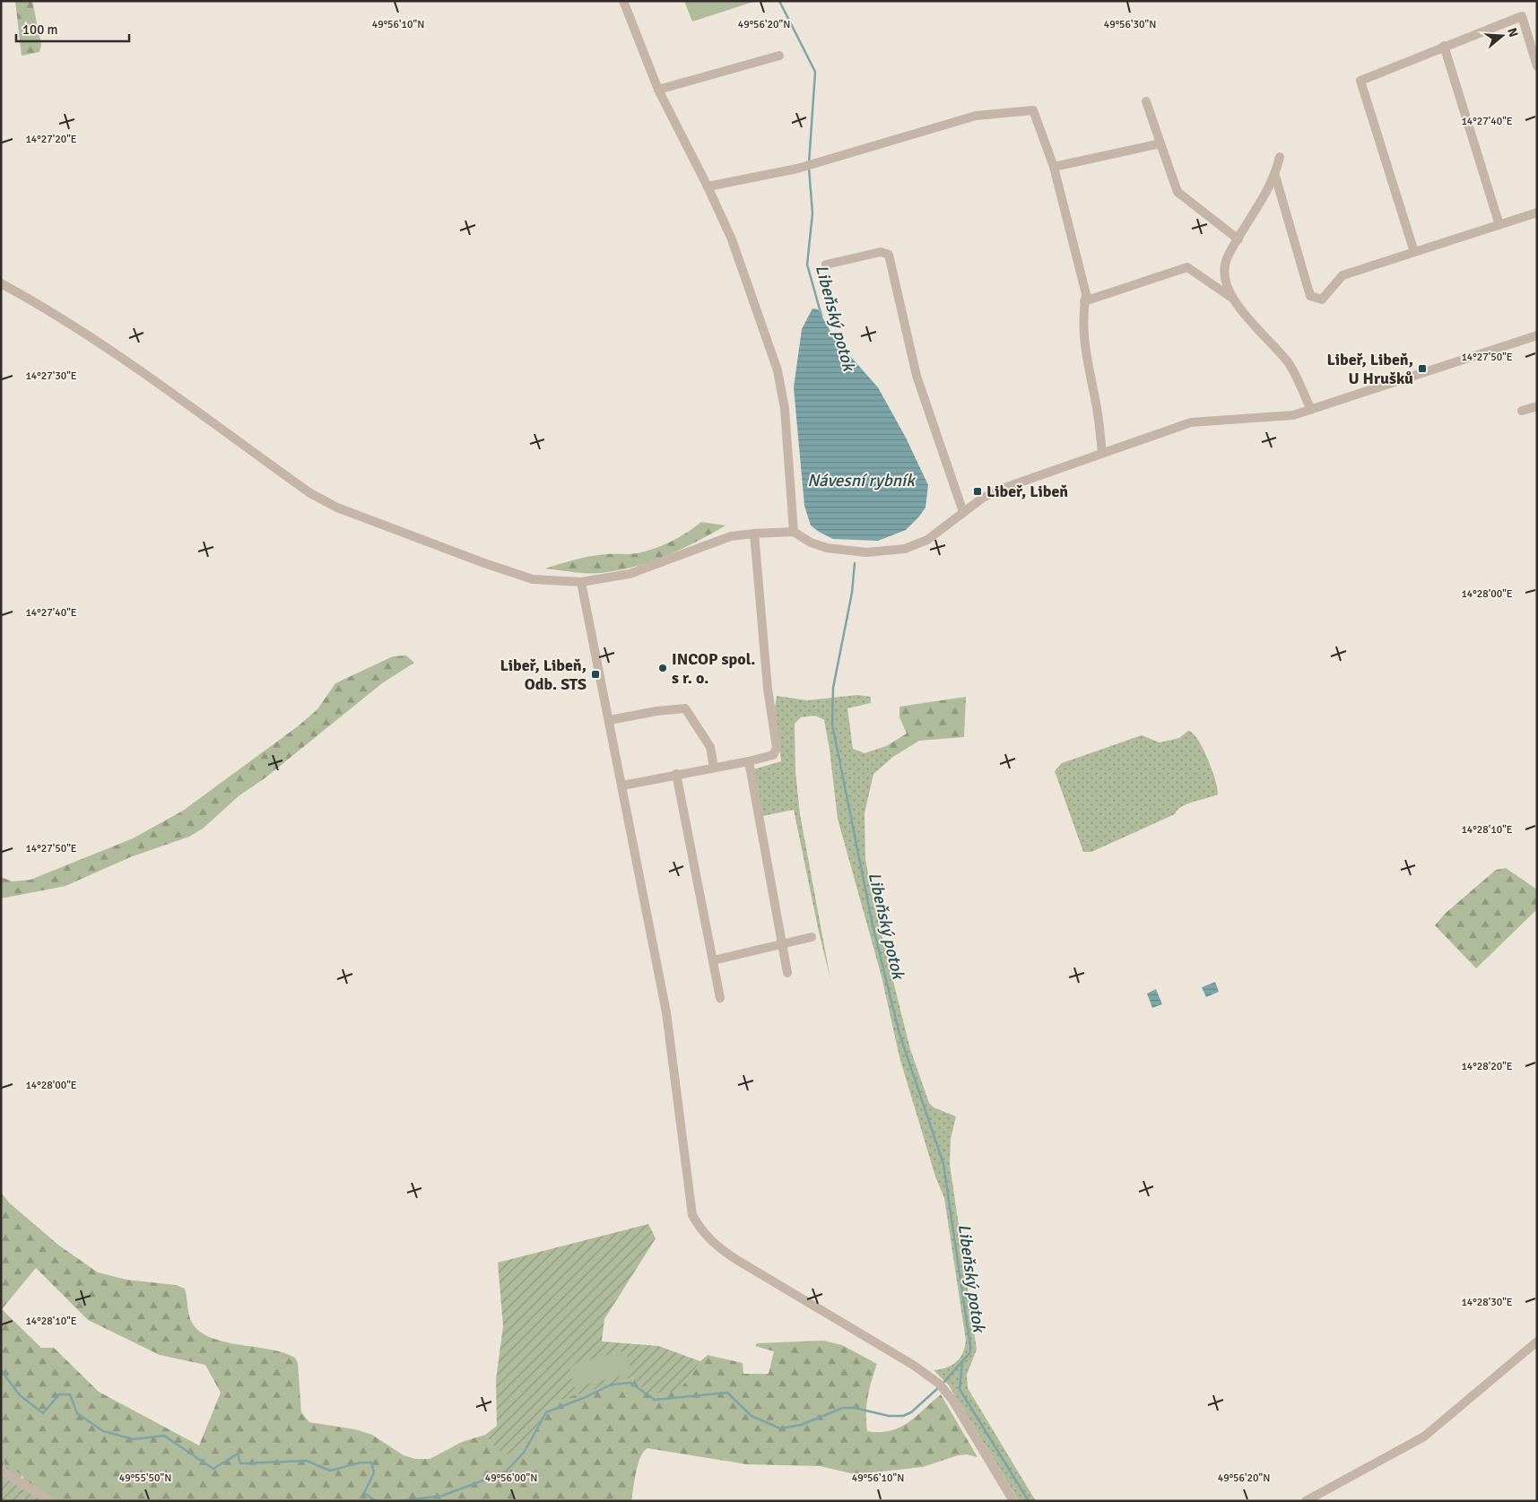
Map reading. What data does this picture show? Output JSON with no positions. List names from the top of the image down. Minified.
{"water":["Libeňský potok","Návesní rybník"],"places":{"transit":["Libeř, Libeň, U Hrušků","Libeř, Libeň","Libeř, Libeň, Odb. STS"],"other":["INCOP spol. s r. o."]},"scale_bar":"100 m","north":"right","coordinates":["49°56'10\"N","49°56'20\"N","49°56'30\"N","14°27'40\"E","14°27'20\"E","14°27'50\"E","14°27'30\"E","14°28'00\"E","14°28'10\"E","14°28'20\"E","14°28'30\"E","49°55'50\"N","49°56'00\"N"]}
